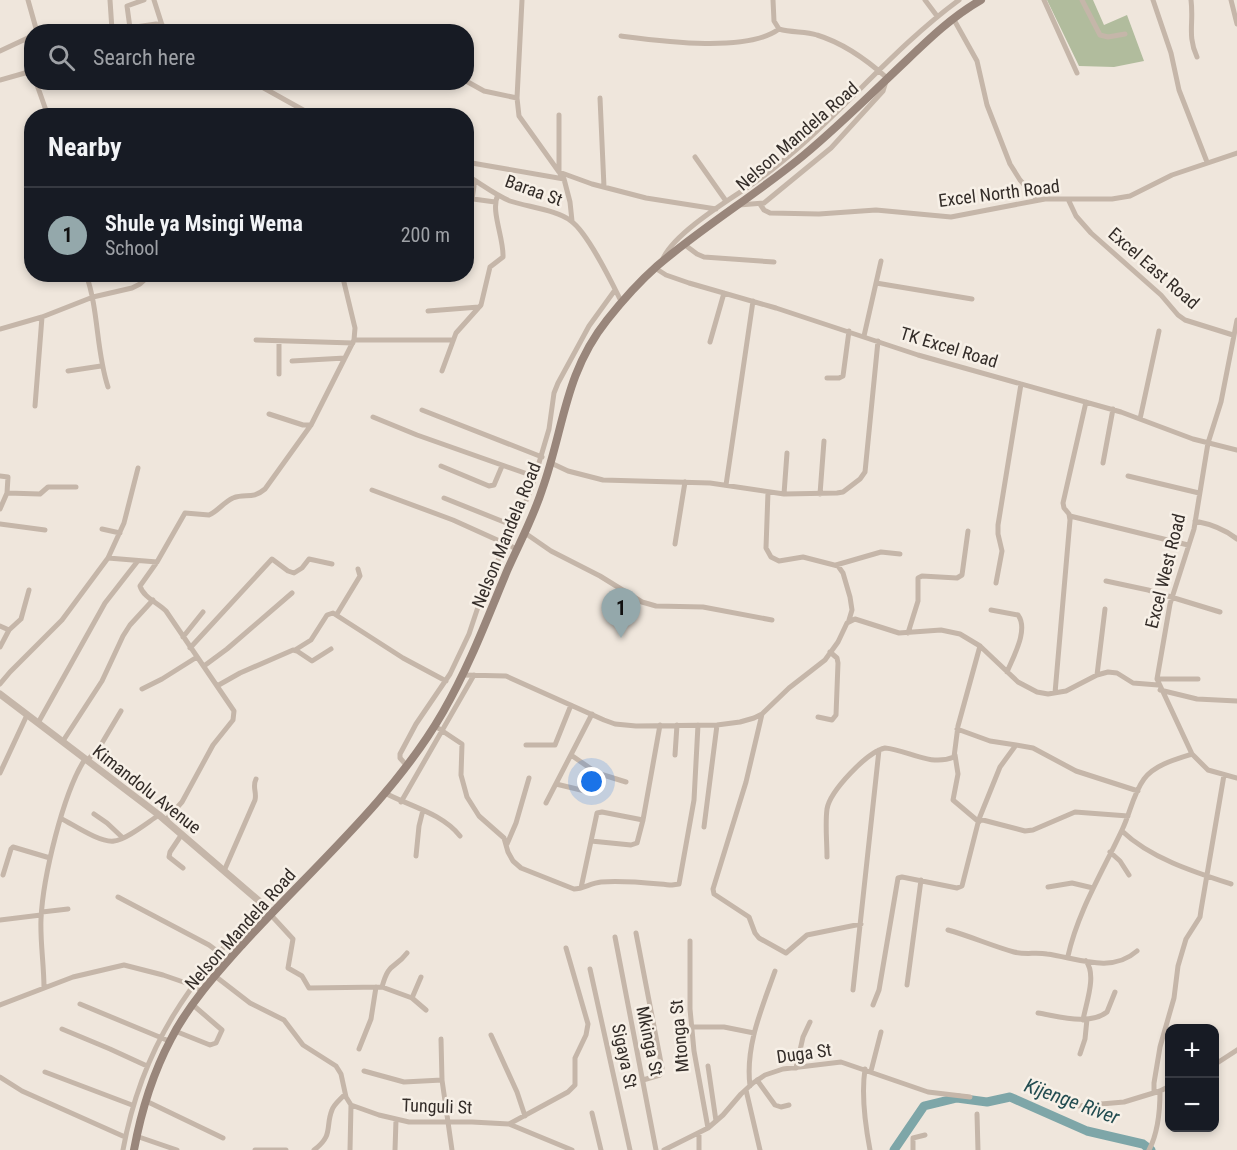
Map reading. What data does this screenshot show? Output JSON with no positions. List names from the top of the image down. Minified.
{"streets":{"main road":["Nelson Mandela Road"],"street":["Baraa St","Excel North Road","Excel East Road","TK Excel Road","Excel West Road","Kimandolu Avenue","Mtonga St","Mkinga St","Duga St","Sigaya St","Tunguli St"]},"crossings":[["Nelson Mandela Road","Baraa St"],["Nelson Mandela Road","TK Excel Road"],["Nelson Mandela Road","Kimandolu Avenue"],["Excel North Road","Excel East Road"],["TK Excel Road","Excel West Road"],["Mtonga St","Duga St"]],"water":["Kijenge River"],"page":{"search":"Search here","heading":"Nearby","list":[{"mark":"1","name":"Shule ya Msingi Wema","note":"School","value":"200 m"}],"pins":"1","map_buttons":["+","−"]}}
